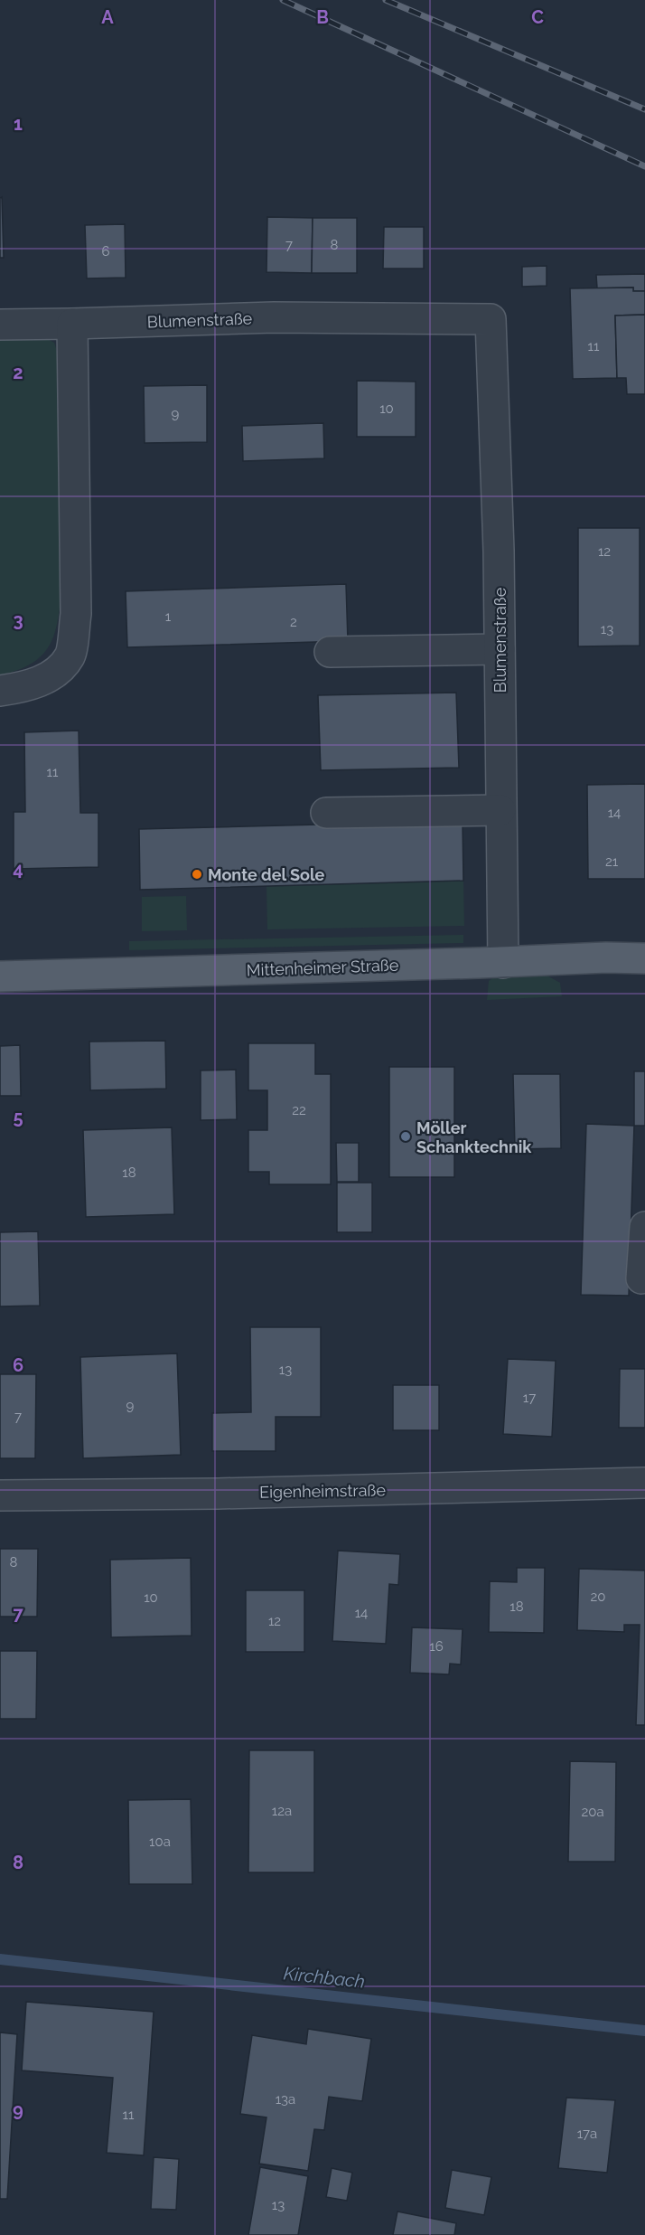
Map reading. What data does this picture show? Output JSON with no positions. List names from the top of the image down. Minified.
{"streets":{"main road":["Mittenheimer Straße"],"street":["Blumenstraße","Eigenheimstraße"]},"crossings":[["Blumenstraße","Mittenheimer Straße"]],"water":["Kirchbach"],"places":["Monte del Sole","Möller Schanktechnik"],"house_numbers":["7","8","6","11","10","9","12","1","2","13","11","14","21","22","18","13","17","9","7","8","20","10","18","14","12","16","12a","20a","10a","13a","11","17a","13"],"grid":{"columns":["A","B","C"],"rows":["1","2","3","4","5","6","7","8","9"]}}
